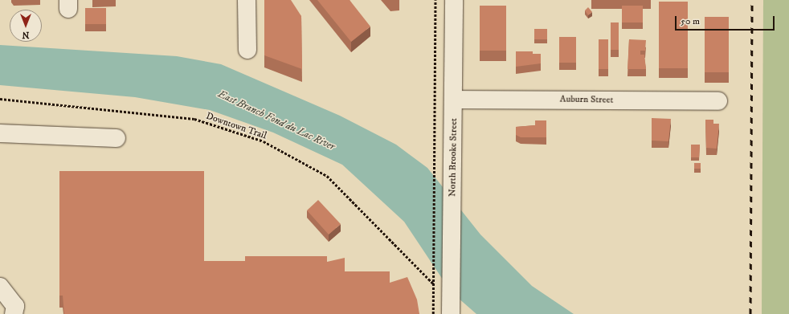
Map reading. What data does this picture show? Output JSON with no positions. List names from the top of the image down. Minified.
{"streets":{"street":["Auburn Street","North Brooke Street"],"path":["Downtown Trail"]},"crossings":[["Auburn Street","North Brooke Street"]],"water":["East Branch Fond du Lac River"],"scale_bar":"50 m","north":"bottom"}
